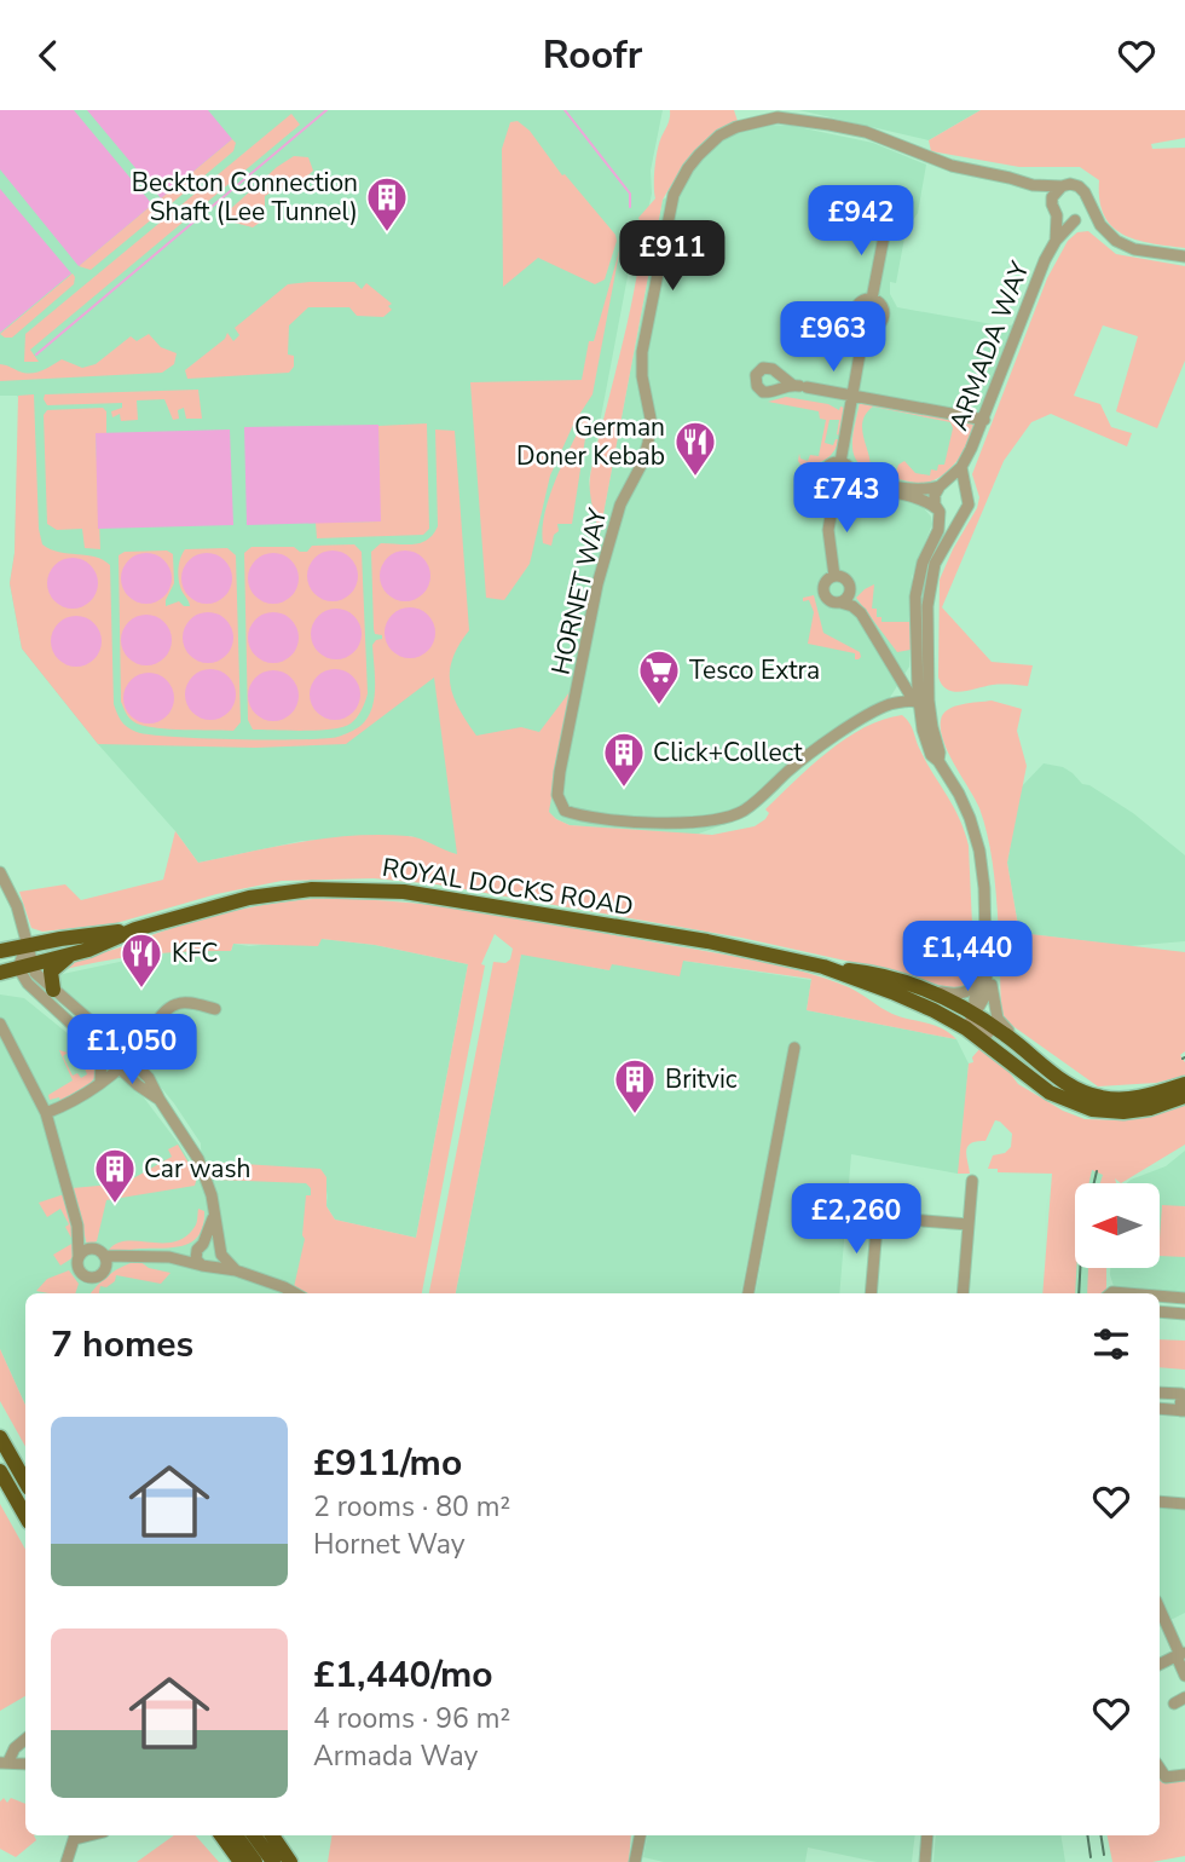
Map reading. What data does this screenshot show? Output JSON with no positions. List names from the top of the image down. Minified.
{"streets":{"highway":["ROYAL DOCKS ROAD"],"street":["ARMADA WAY","HORNET WAY"]},"crossings":[["ARMADA WAY","HORNET WAY"]],"places":{"building":["Beckton Connection Shaft (Lee Tunnel)","Click+Collect","Britvic","Car wash"],"restaurant":["German Doner Kebab","KFC"],"supermarket":["Tesco Extra"]},"north":"left","page":{"header":"Roofr","price":["£942","£911","£963","£743","£1,440","£1,050","£2,260"],"heading":"7 homes","list":[{"name":"£911/mo","note":"2 rooms · 80 m² · Hornet Way"},{"name":"£1,440/mo","note":"4 rooms · 96 m² · Armada Way"}]}}
